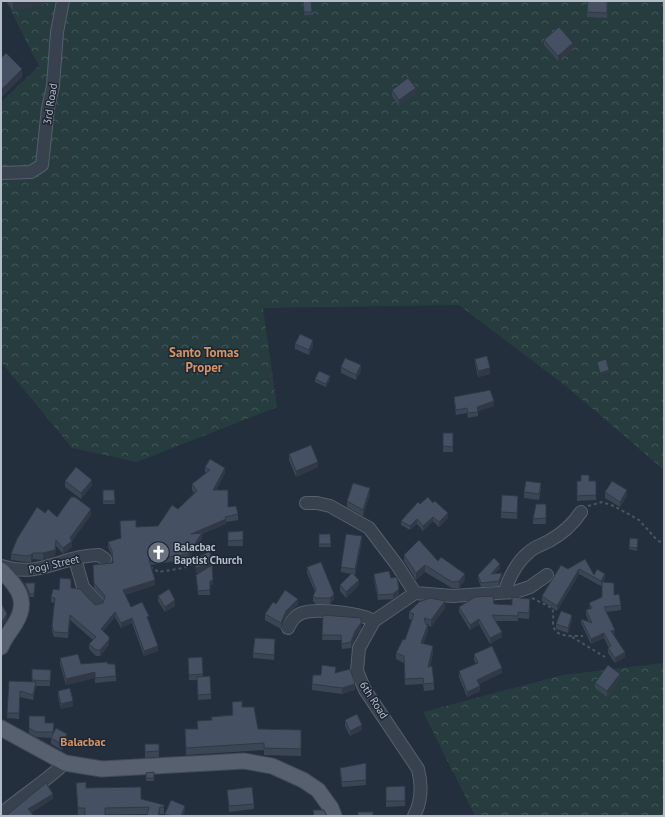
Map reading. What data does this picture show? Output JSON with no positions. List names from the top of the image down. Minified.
{"streets":{"street":["3rd Road","Pogi Street","6th Road"]},"districts":["Santo Tomas Proper","Balacbac"],"places":{"church":["Balacbac Baptist Church"]}}
